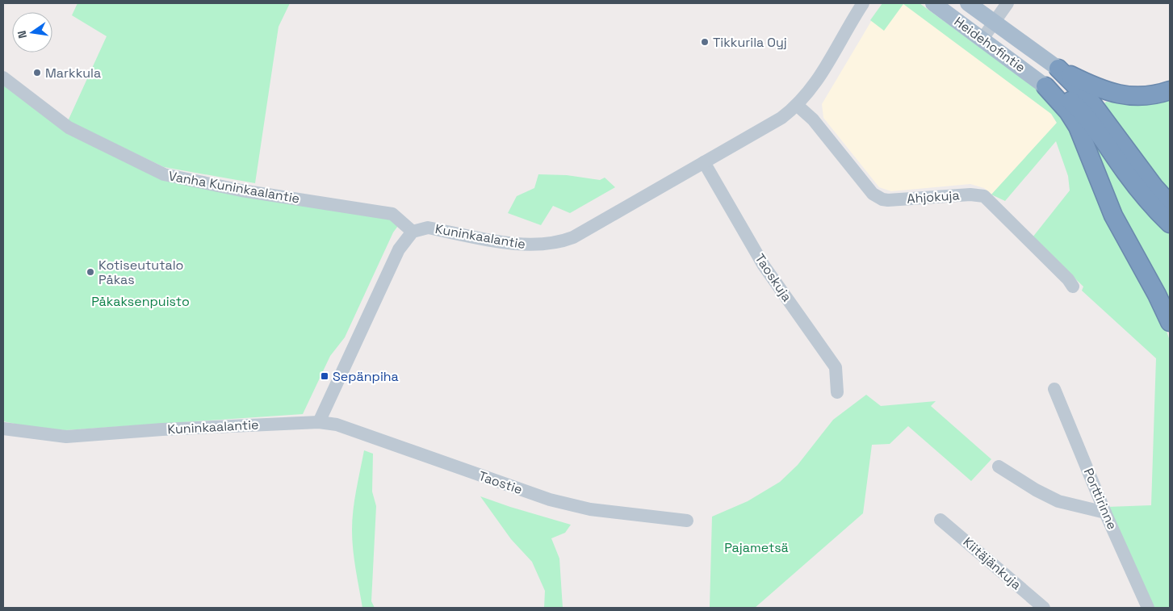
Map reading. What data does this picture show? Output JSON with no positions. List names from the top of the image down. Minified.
{"streets":{"main road":["Heidehofintie"],"street":["Vanha Kuninkaalantie","Ahjokuja","Kuninkaalantie","Taoskuja","Taostie","Porttirinne","Kiitäjänkuja"]},"crossings":[["Vanha Kuninkaalantie","Kuninkaalantie"],["Ahjokuja","Kuninkaalantie"],["Kuninkaalantie","Taoskuja"],["Kuninkaalantie","Taostie"]],"parks":["Påkaksenpuisto","Pajametsä"],"places":{"other":["Tikkurila Oyj","Markkula","Kotiseututalo Påkas"],"transit":["Sepänpiha"]},"north":"left"}
